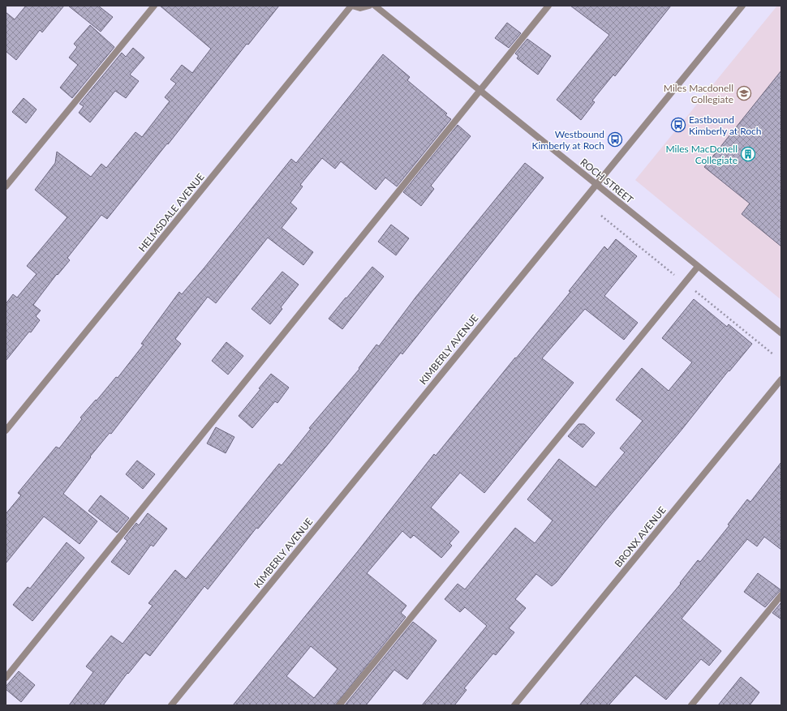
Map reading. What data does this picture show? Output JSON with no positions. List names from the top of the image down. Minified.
{"streets":{"street":["ROCH STREET","HELMSDALE AVENUE","KIMBERLY AVENUE","BRONX AVENUE"]},"crossings":[["ROCH STREET","KIMBERLY AVENUE"]],"places":{"school or university":["Miles Macdonell Collegiate"],"bus stop":["Eastbound Kimberly at Roch","Westbound Kimberly at Roch"],"building":["Miles MacDonell Collegiate"]}}
